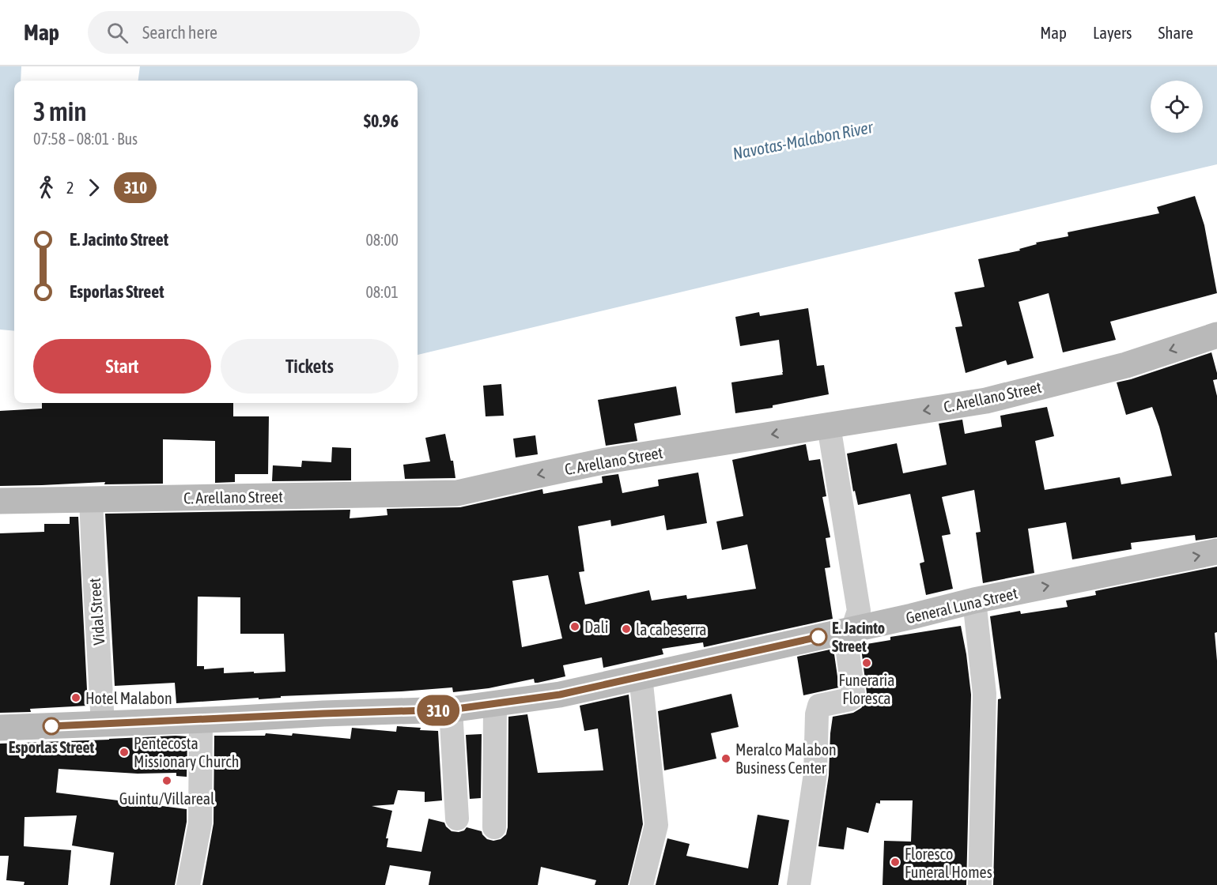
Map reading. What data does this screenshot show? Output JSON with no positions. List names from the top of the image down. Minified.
{"streets":{"main road":["C. Arellano Street","General Luna Street"],"street":["Vidal Street"]},"crossings":[["C. Arellano Street","Vidal Street"],["General Luna Street","Vidal Street"]],"one_way":["C. Arellano Street"],"water":["Navotas-Malabon River"],"places":["Dali","la cabeserra","E. Jacinto Street","Funeraria Floresca","Hotel Malabon","Esporlas Street","Pentecosta Missionary Church","Meralco Malabon Business Center","Guintu/Villareal","Floresco Funeral Homes"],"lines":["bus line 310"],"page":{"header":"Map","search":"Search here","nav":["Map","Layers","Share"],"on_map":"310","heading":["3 min","07:58 – 08:01 · Bus","$0.96"],"legs":["2","310"],"list":[{"name":"E. Jacinto Street","value":"08:00"},{"name":"Esporlas Street","value":"08:01"}],"buttons":["Start","Tickets"]}}
